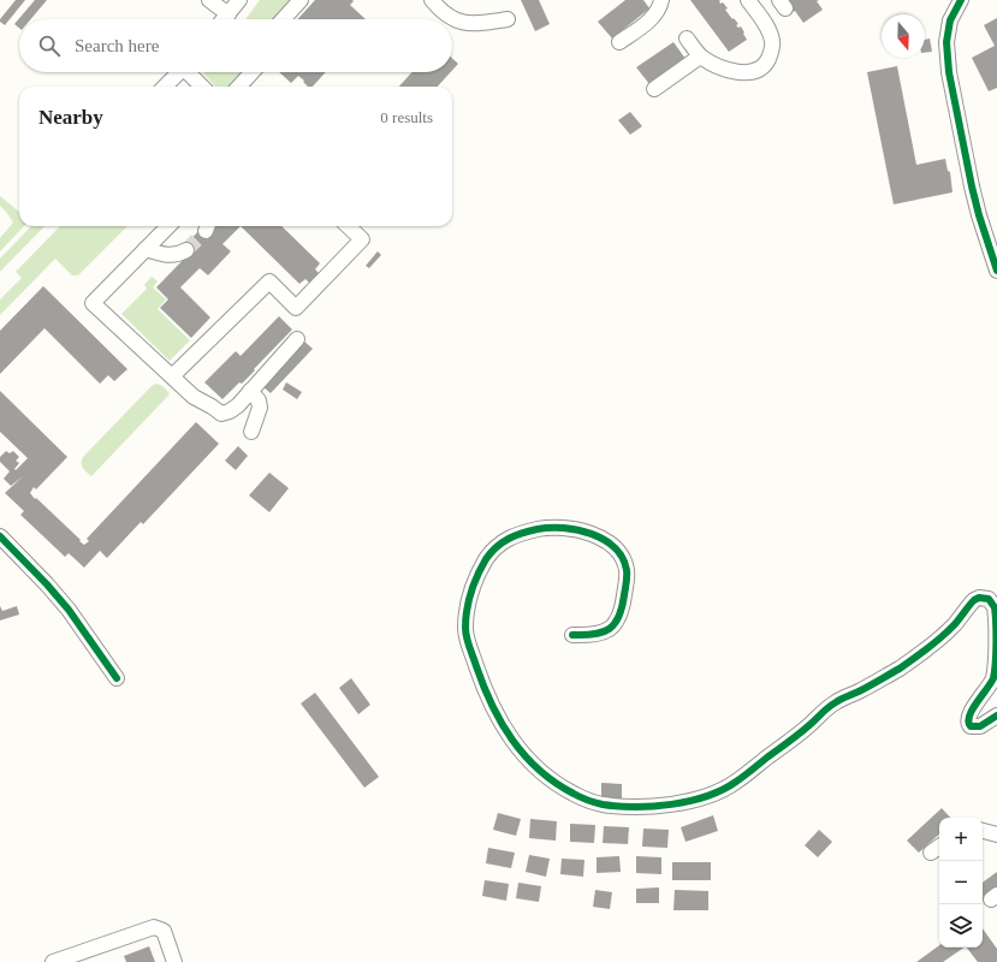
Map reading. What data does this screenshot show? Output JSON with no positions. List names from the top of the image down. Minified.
{"north":"bottom","page":{"search":"Search here","heading":["Nearby","0 results"],"map_buttons":["+","−"]}}
